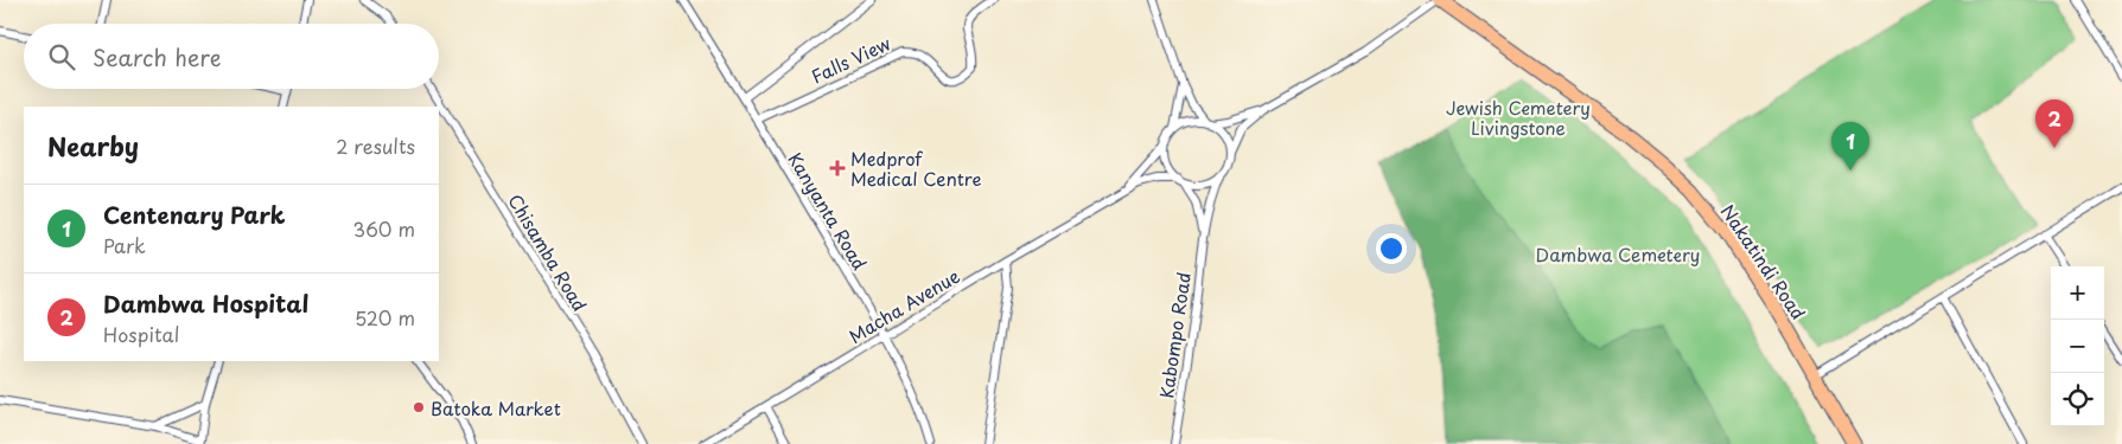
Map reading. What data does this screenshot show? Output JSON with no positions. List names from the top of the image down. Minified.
{"streets":{"highway":["Nakatindi Road"],"street":["Falls View","Kanyanta Road","Chisamba Road","Macha Avenue","Kabompo Road"]},"crossings":[["Falls View","Kanyanta Road"],["Kanyanta Road","Macha Avenue"],["Macha Avenue","Kabompo Road"]],"parks":["Jewish Cemetery Livingstone","Dambwa Cemetery"],"places":{"health":["Medprof Medical Centre"],"other":["Batoka Market"]},"page":{"search":"Search here","pins":["2","1"],"heading":["Nearby","2 results"],"list":[{"mark":"1","name":"Centenary Park","note":"Park","value":"360 m"},{"mark":"2","name":"Dambwa Hospital","note":"Hospital","value":"520 m"}],"map_buttons":["+","−"]}}
